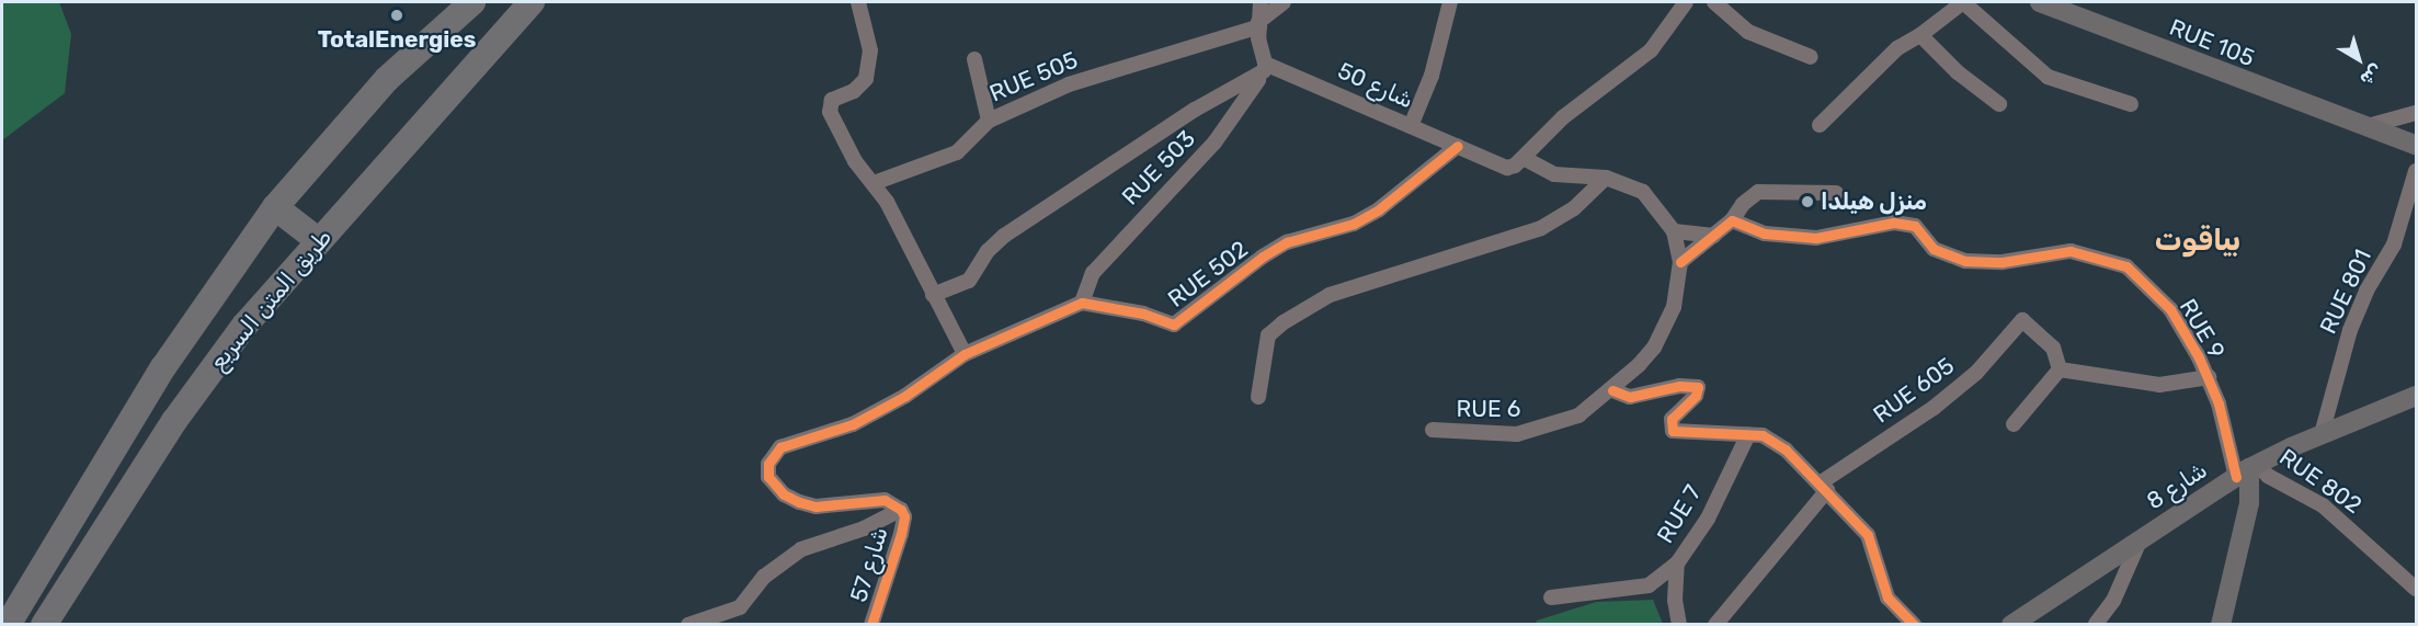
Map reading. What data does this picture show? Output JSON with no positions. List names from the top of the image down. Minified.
{"streets":{"highway":["طريق المتن السريع"],"street":["RUE 105","RUE 505","شارع 50","RUE 503","RUE 502","RUE 801","RUE 9","RUE 605","RUE 6","RUE 802","شارع 8","RUE 7","شارع 57"]},"crossings":[["شارع 50","RUE 503"],["شارع 50","RUE 502"],["RUE 503","RUE 502"],["RUE 801","شارع 8"],["RUE 9","RUE 802"],["RUE 9","شارع 8"],["RUE 802","شارع 8"]],"districts":["بياقوت"],"places":["TotalEnergies","منزل هيلدا"],"north":"bottom right"}
